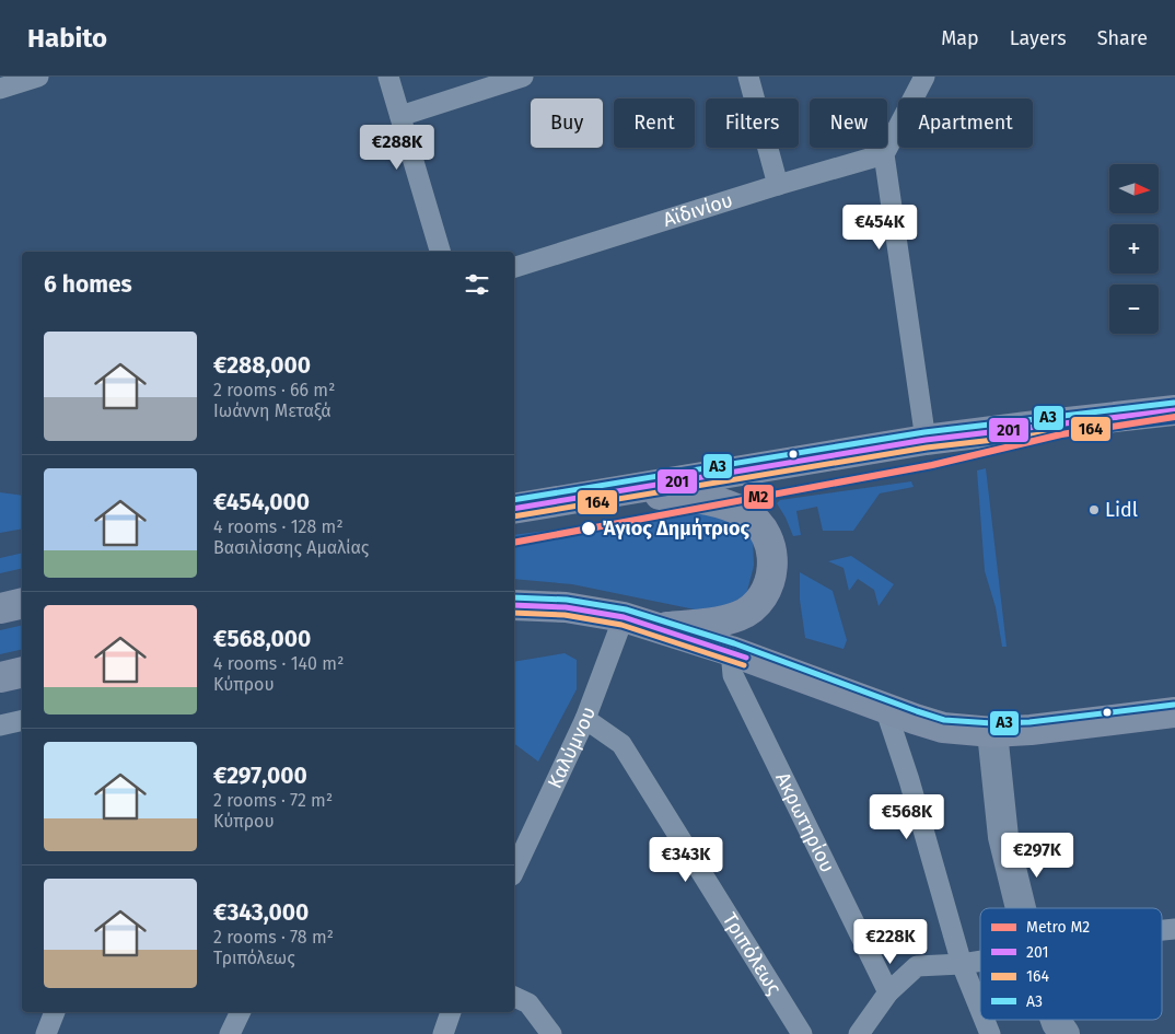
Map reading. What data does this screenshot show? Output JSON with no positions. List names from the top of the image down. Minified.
{"streets":{"street":["Αϊδινίου","Καλύμνου","Ακρωτηρίου","Τριπόλεως"]},"crossings":[["Καλύμνου","Τριπόλεως"]],"places":["Lidl","Άγιος Δημήτριος"],"lines":["transit line Α3","transit line 201","metro line Μ2","transit line 164"],"legend":["Metro Μ2","201","164","Α3"],"north":"right","page":{"header":"Habito","nav":["Map","Layers","Share"],"chip":["Buy","Rent","Filters","New","Apartment"],"price":["€288K","€454K","€568K","€297K","€343K","€228K"],"map_buttons":["+","−"],"heading":"6 homes","list":[{"name":"€288,000","note":"2 rooms · 66 m² · Ιωάννη Μεταξά"},{"name":"€454,000","note":"4 rooms · 128 m² · Βασιλίσσης Αμαλίας"},{"name":"€568,000","note":"4 rooms · 140 m² · Κύπρου"},{"name":"€297,000","note":"2 rooms · 72 m² · Κύπρου"},{"name":"€343,000","note":"2 rooms · 78 m² · Τριπόλεως"}]}}
